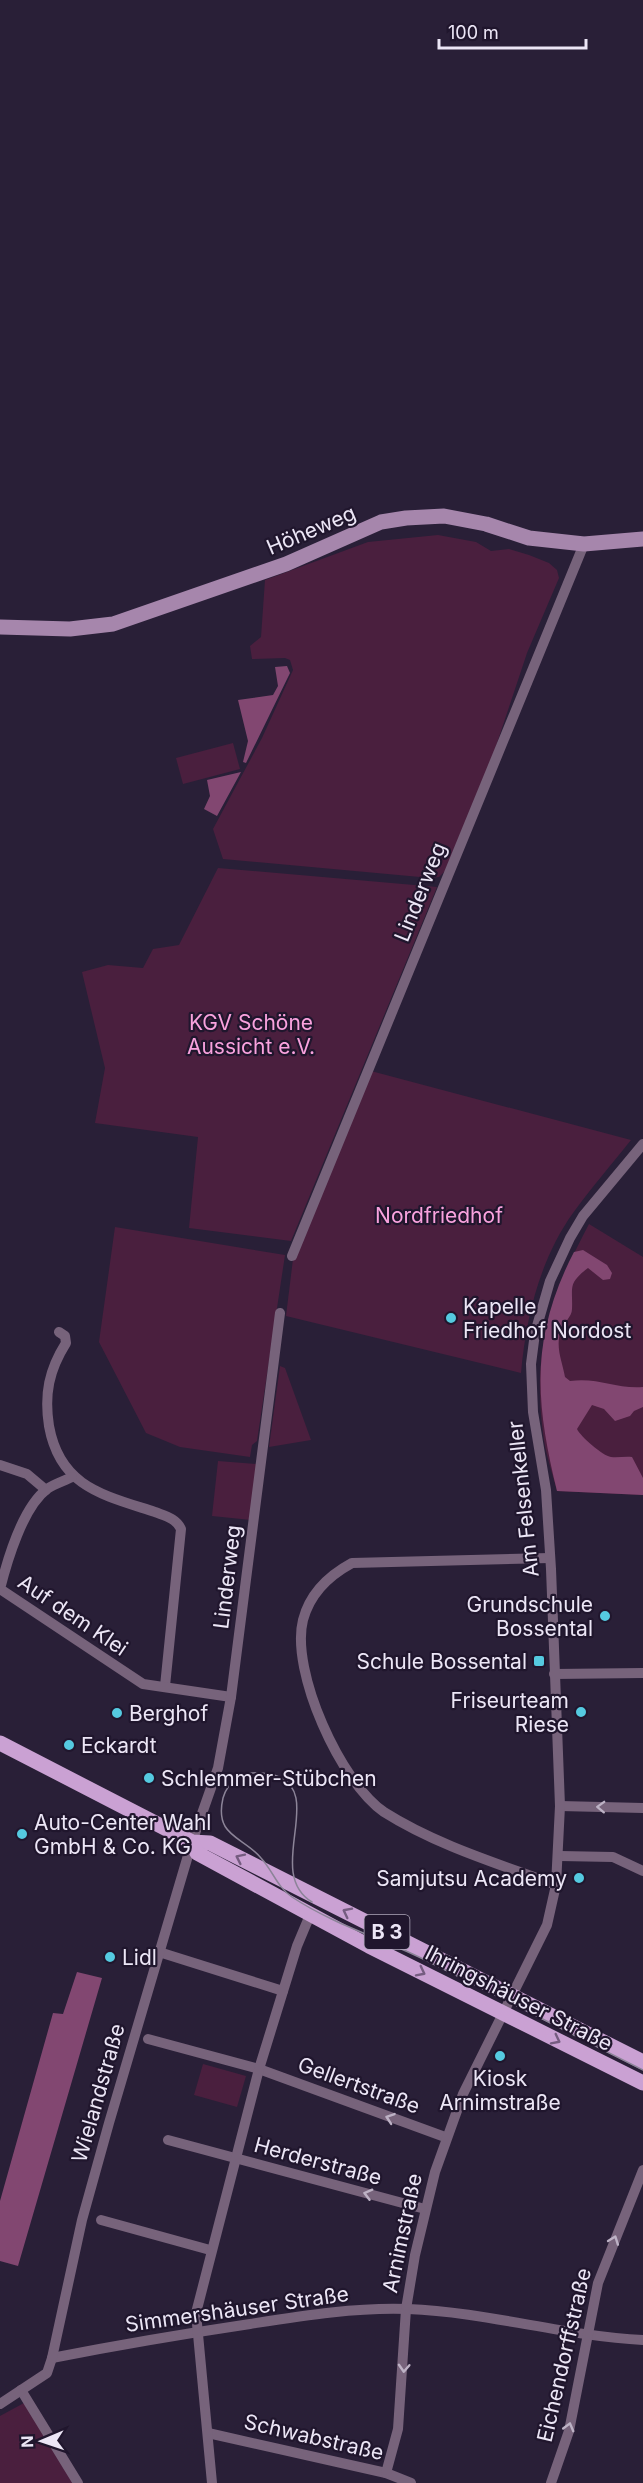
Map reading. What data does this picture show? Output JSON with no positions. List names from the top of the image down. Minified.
{"streets":{"main road":["B 3","Ihringshäuser Straße"],"street":["Höheweg","Linderweg","Am Felsenkeller","Auf dem Klei","Gellertstraße","Wielandstraße","Herderstraße","Arnimstraße","Simmershäuser Straße","Eichendorffstraße","Schwabstraße"]},"crossings":[["Höheweg","Linderweg"],["Linderweg","Auf dem Klei"],["Linderweg","Ihringshäuser Straße"],["Linderweg","Wielandstraße"],["Am Felsenkeller","Ihringshäuser Straße"],["Am Felsenkeller","Arnimstraße"],["Ihringshäuser Straße","Wielandstraße"],["Ihringshäuser Straße","Arnimstraße"],["Gellertstraße","Arnimstraße"],["Wielandstraße","Simmershäuser Straße"],["Herderstraße","Arnimstraße"],["Arnimstraße","Simmershäuser Straße"],["Arnimstraße","Schwabstraße"],["Simmershäuser Straße","Eichendorffstraße"]],"one_way":["Gellertstraße","Herderstraße","Eichendorffstraße"],"parks":["KGV Schöne Aussicht e.V.","Nordfriedhof"],"places":{"other":["Kapelle Friedhof Nordost","Grundschule Bossental","Friseurteam Riese","Berghof","Eckardt","Schlemmer-Stübchen","Auto-Center Wahl GmbH & Co. KG","Samjutsu Academy","Lidl","Kiosk Arnimstraße"],"transit":["Schule Bossental"]},"scale_bar":"100 m","north":"left"}
